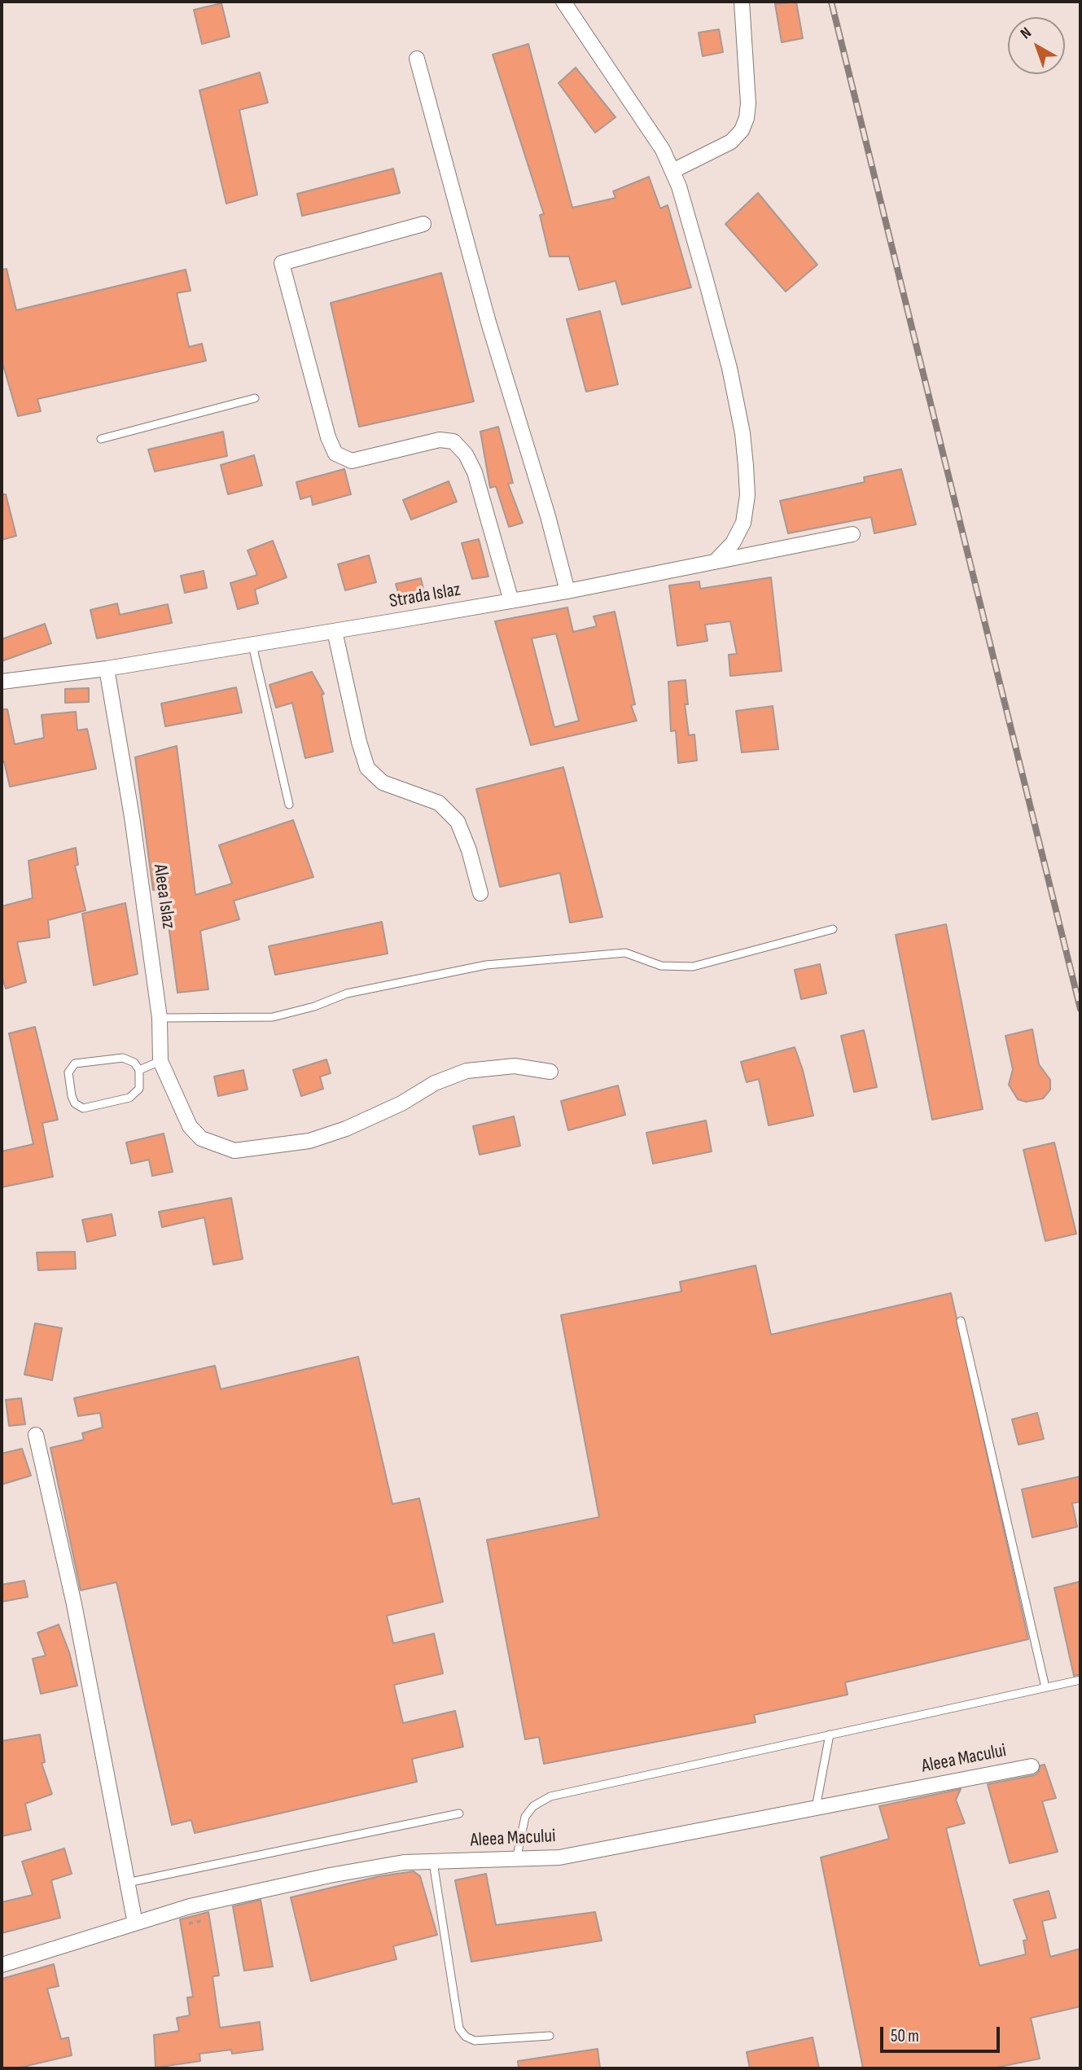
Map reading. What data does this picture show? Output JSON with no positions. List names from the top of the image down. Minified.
{"streets":{"street":["Strada Islaz","Aleea Islaz","Aleea Macului"]},"crossings":[["Strada Islaz","Aleea Islaz"]],"scale_bar":"50 m","north":"top left"}
